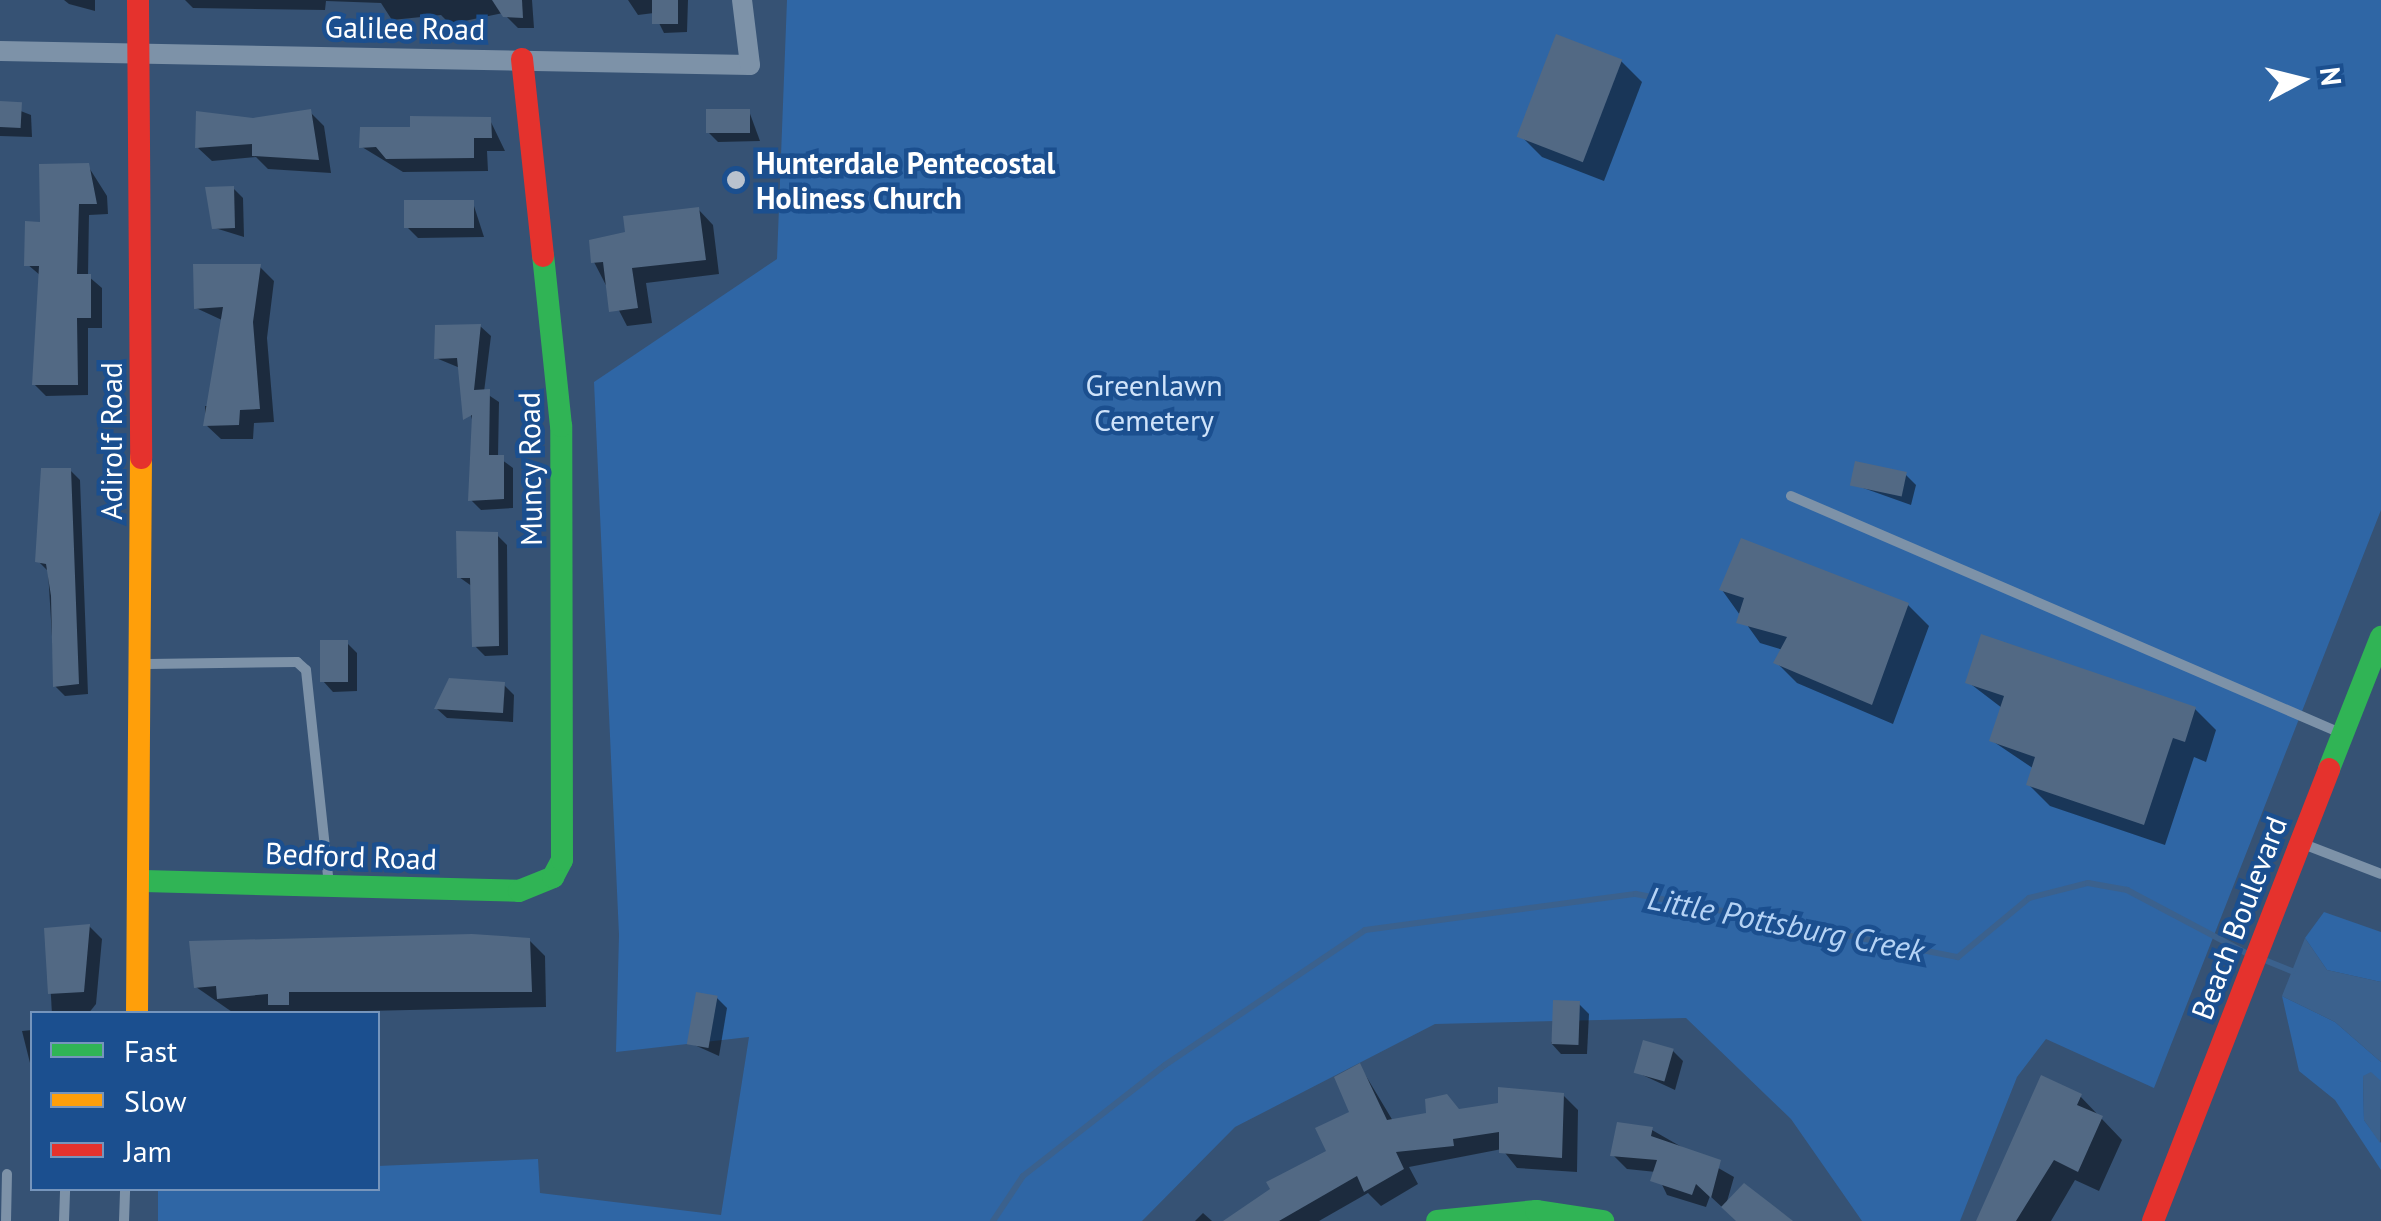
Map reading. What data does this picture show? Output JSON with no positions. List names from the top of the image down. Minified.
{"streets":{"main road":["Adirolf Road","Muncy Road","Bedford Road","Beach Boulevard"],"street":["Galilee Road"]},"crossings":[["Galilee Road","Adirolf Road"],["Galilee Road","Muncy Road"],["Adirolf Road","Bedford Road"],["Muncy Road","Bedford Road"]],"water":["Little Pottsburg Creek"],"parks":["Greenlawn Cemetery"],"places":["Hunterdale Pentecostal Holiness Church"],"legend":["Fast","Slow","Jam"],"north":"right"}
